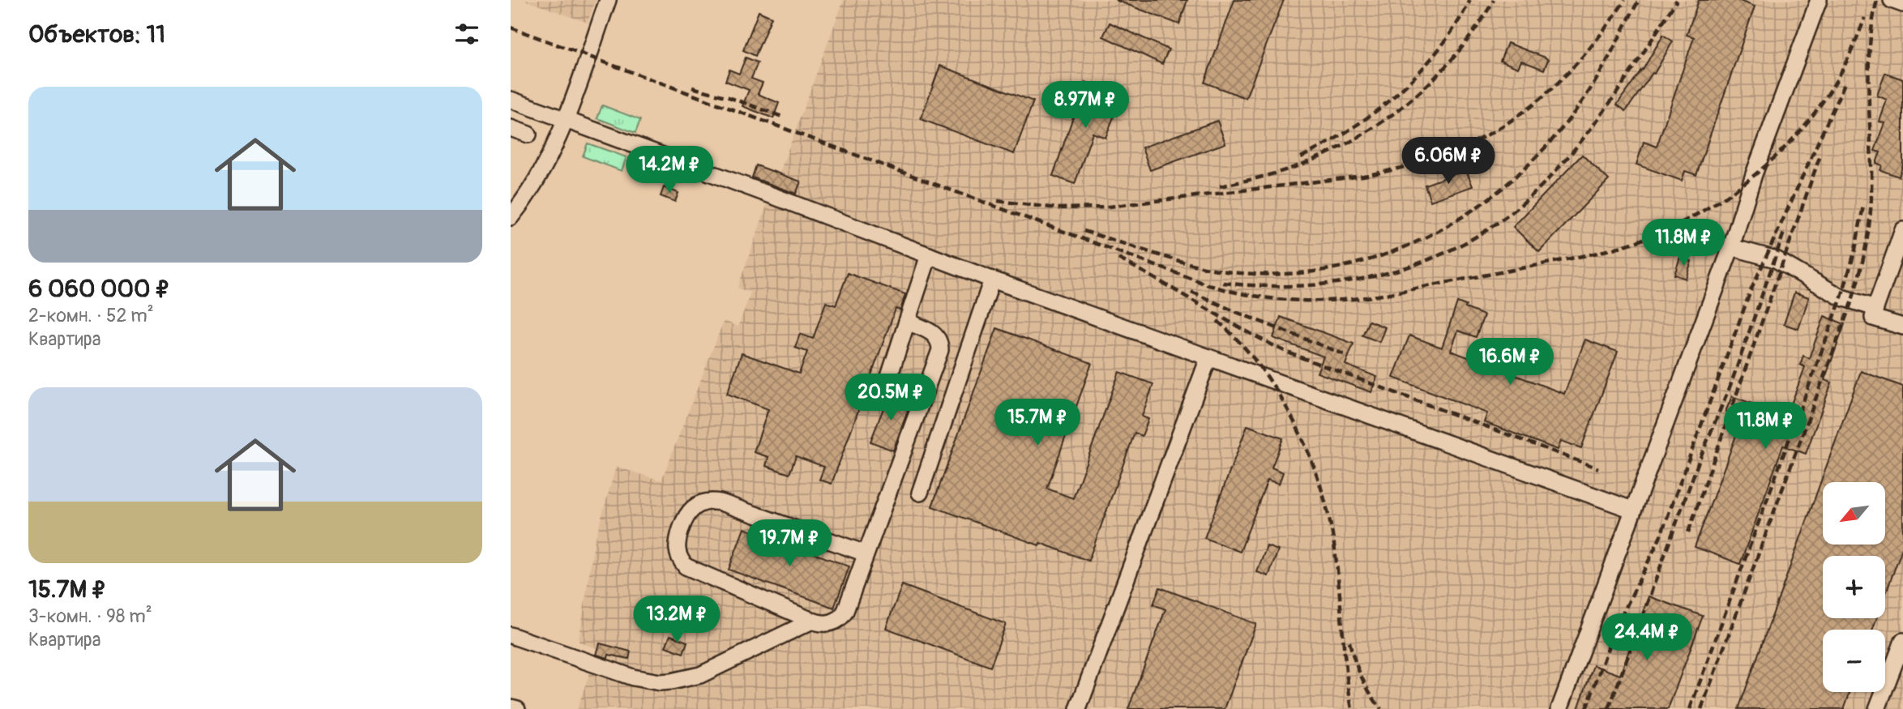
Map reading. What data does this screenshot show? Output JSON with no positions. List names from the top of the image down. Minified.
{"north":"bottom left","page":{"heading":"Объектов: 11","list":[{"name":"6 060 000 ₽","note":"2-комн. · 52 m² · Квартира"},{"name":"15.7M ₽","note":"3-комн. · 98 m² · Квартира"}],"price":["8.97M ₽","6.06M ₽","14.2M ₽","11.8M ₽","16.6M ₽","20.5M ₽","15.7M ₽","11.8M ₽","19.7M ₽","13.2M ₽","24.4M ₽"],"map_buttons":["+","−"]}}
